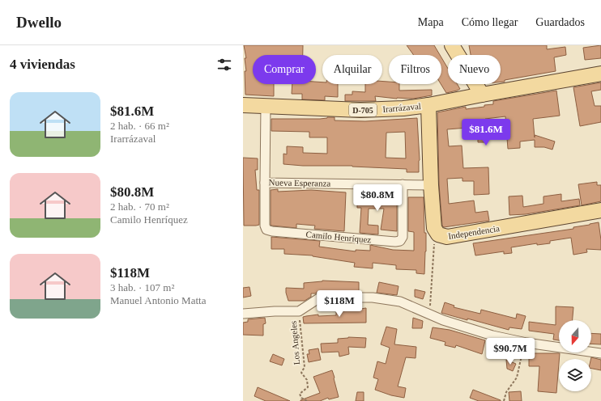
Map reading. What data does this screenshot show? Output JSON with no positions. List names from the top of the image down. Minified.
{"streets":{"main road":["Irarrázaval","D-705","Independencia"],"street":["Nueva Esperanza","Camilo Henríquez"],"path":["Los Angeles"]},"crossings":[["Irarrázaval","Nueva Esperanza"],["Irarrázaval","Independencia"],["Nueva Esperanza","Independencia"],["Nueva Esperanza","Camilo Henríquez"]],"north":"bottom","page":{"header":"Dwello","nav":["Mapa","Cómo llegar","Guardados"],"heading":"4 viviendas","chip":["Comprar","Alquilar","Filtros","Nuevo"],"list":[{"name":"$81.6M","note":"2 hab. · 66 m² · Irarrázaval"},{"name":"$80.8M","note":"2 hab. · 70 m² · Camilo Henríquez"},{"name":"$118M","note":"3 hab. · 107 m² · Manuel Antonio Matta"}],"price":["$81.6M","$80.8M","$118M","$90.7M"]}}
